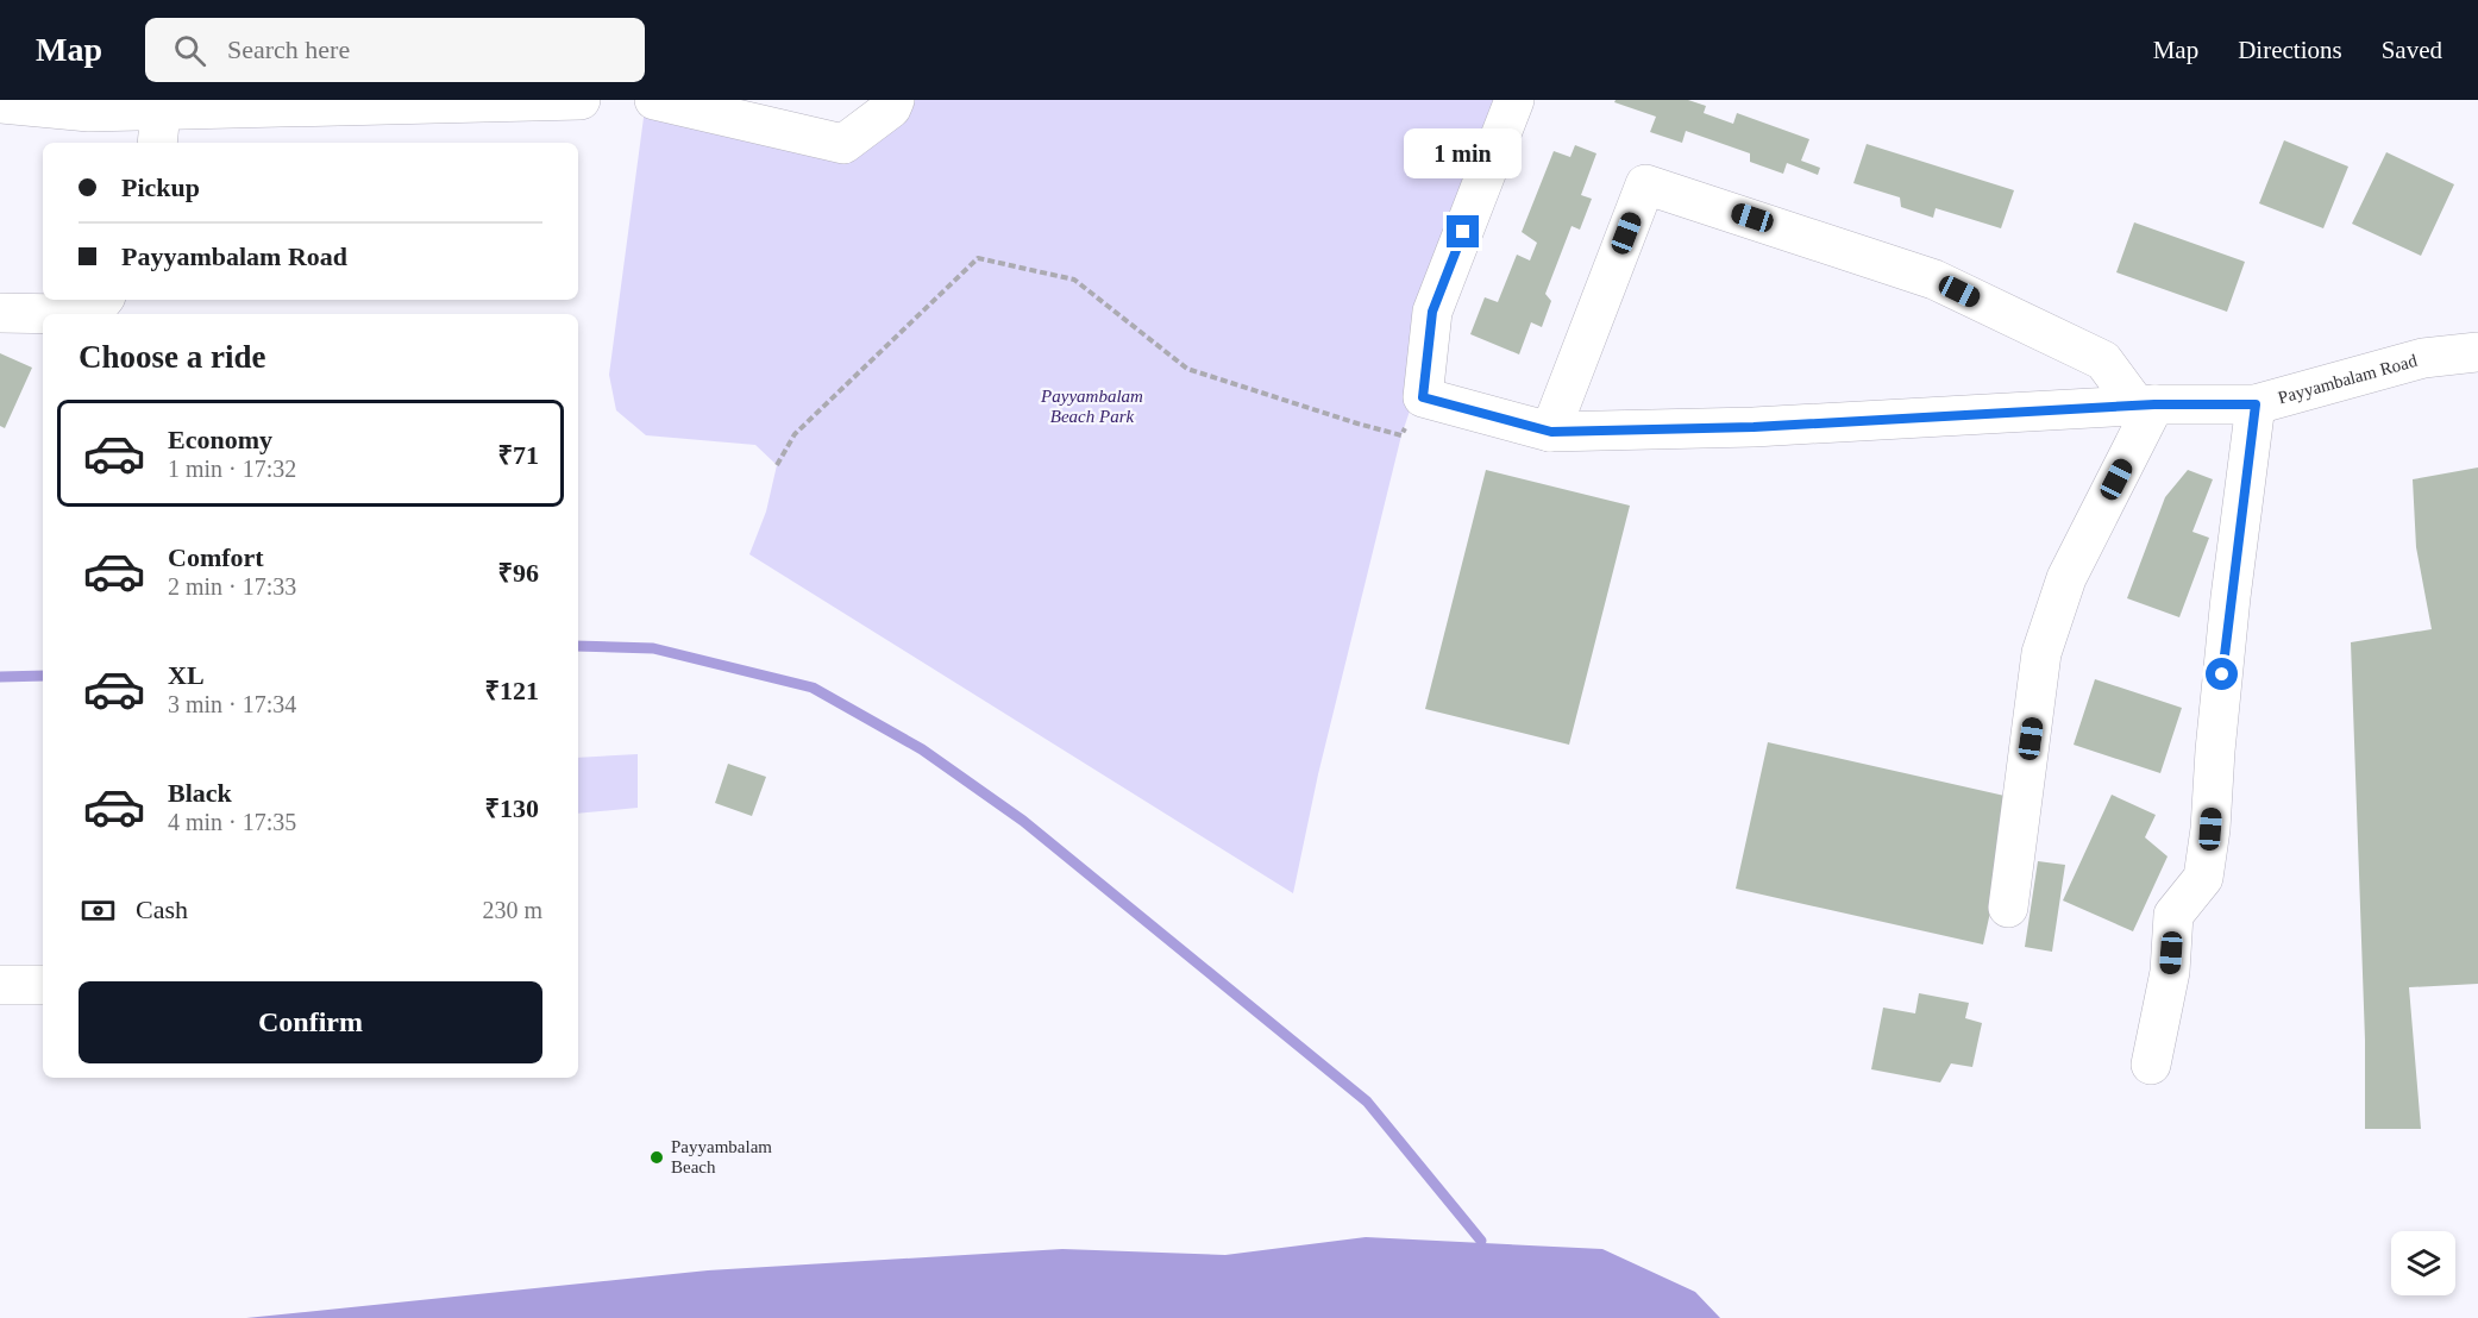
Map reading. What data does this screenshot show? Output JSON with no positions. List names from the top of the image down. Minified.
{"streets":{"main road":["Payyambalam Road"]},"parks":["Payyambalam Beach Park"],"places":["Payyambalam Beach"],"page":{"header":"Map","search":"Search here","nav":["Map","Directions","Saved"],"bubble":"1 min","banner":["Pickup","Payyambalam Road"],"heading":"Choose a ride","list":[{"name":"Economy","note":"1 min · 17:32","value":"₹71"},{"name":"Comfort","note":"2 min · 17:33","value":"₹96"},{"name":"XL","note":"3 min · 17:34","value":"₹121"},{"name":"Black","note":"4 min · 17:35","value":"₹130"}],"pay":["Cash","230 m"],"buttons":"Confirm"}}
